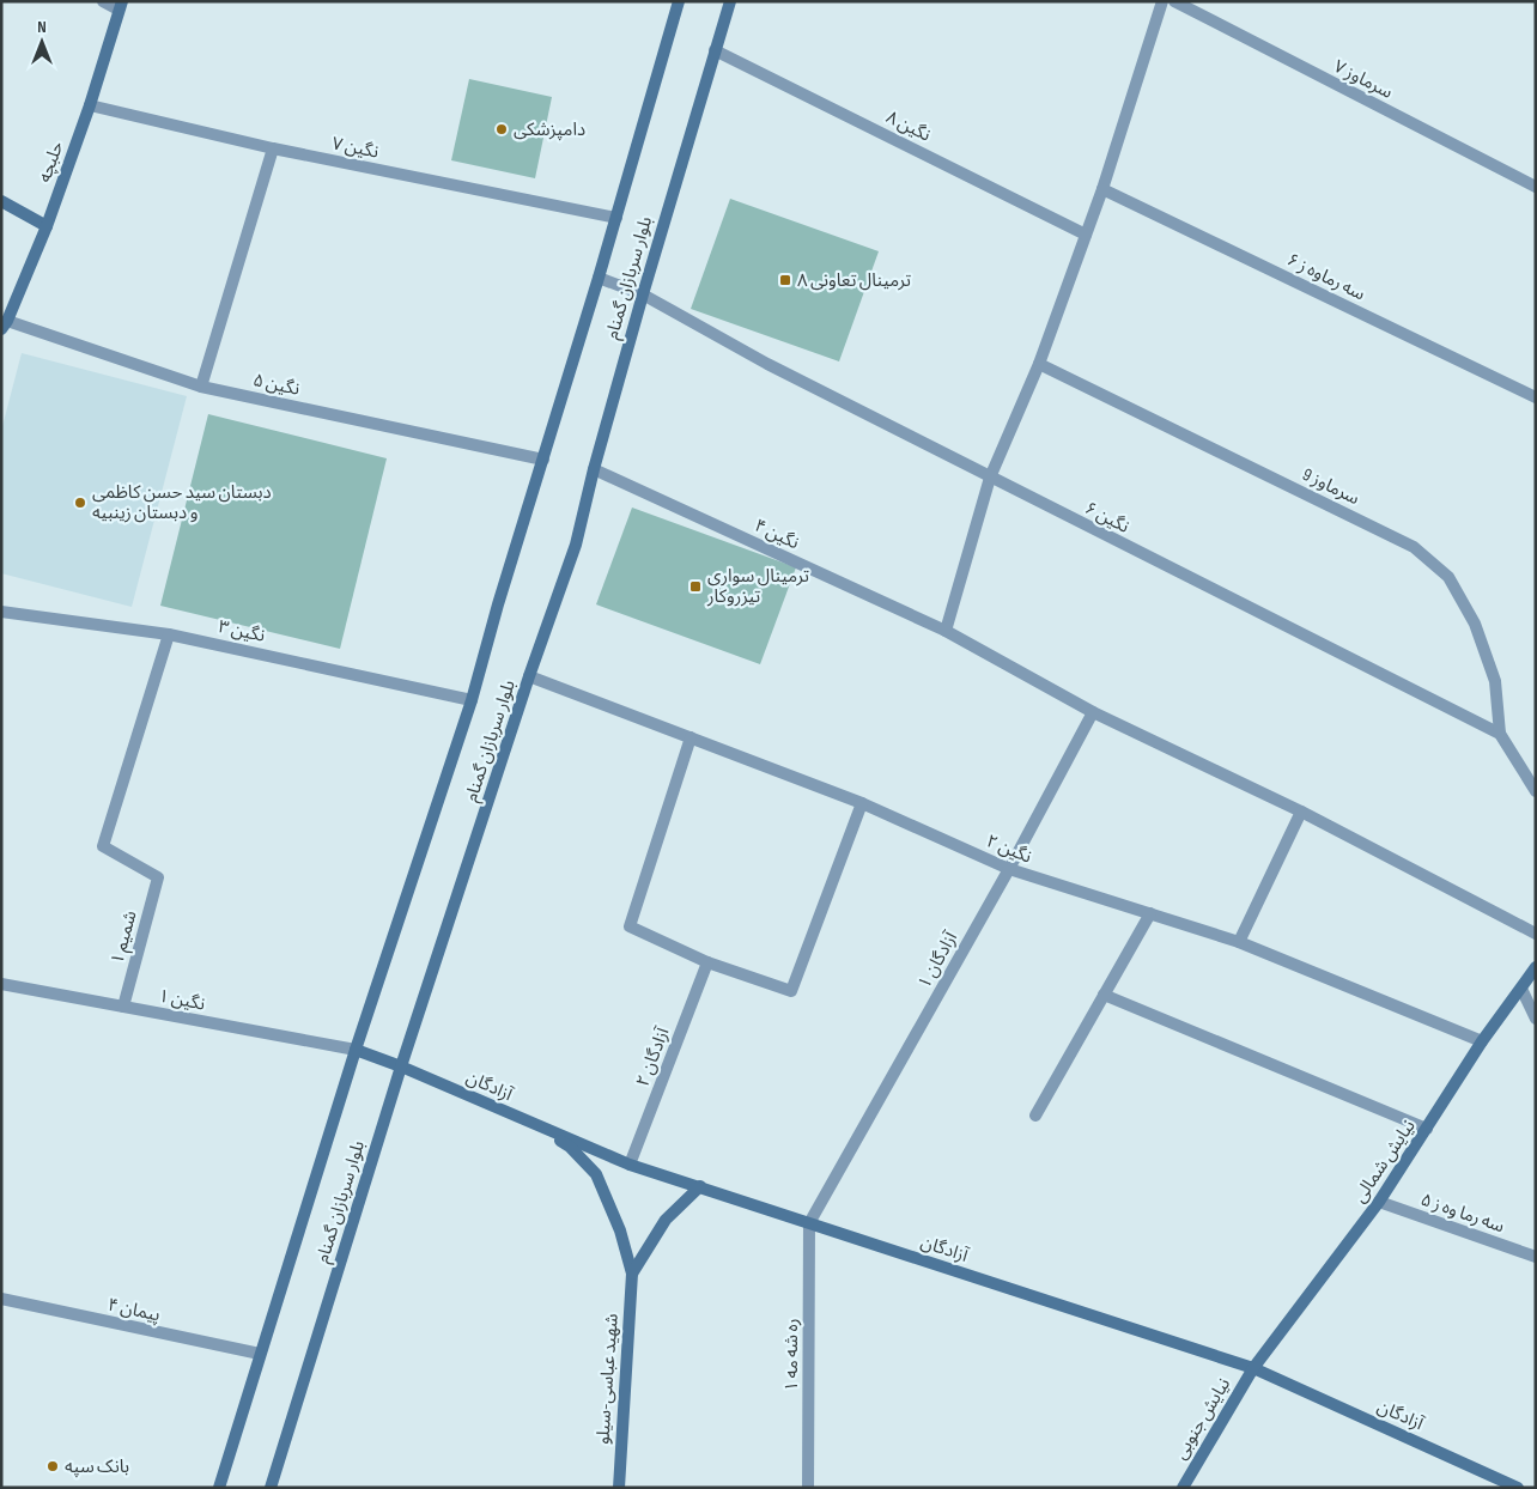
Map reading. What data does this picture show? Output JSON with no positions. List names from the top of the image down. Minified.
{"streets":{"main road":["حلبچه","بلوار سربازان گمنام","آزادگان","نیایش شمالی","شهید عباسی-سیلو","نیایش جنوبی"],"street":["سرماوز ۷","نگین ۸","نگین ۷","سه رماوه ز ۶","نگین ۵","سرماوز 9","نگین ۶","نگین ۴","نگین ۳","نگین ۲","شمیم ۱","آزادگان ۱","نگین ۱","آزادگان ۲","سه رما وه ز ۵","پیمان ۴","ره شه مه ۱"]},"crossings":[["نگین ۸","بلوار سربازان گمنام"],["نگین ۷","حلبچه"],["نگین ۷","بلوار سربازان گمنام"],["حلبچه","نگین ۵"],["بلوار سربازان گمنام","نگین ۵"],["بلوار سربازان گمنام","نگین ۶"],["بلوار سربازان گمنام","نگین ۴"],["بلوار سربازان گمنام","نگین ۳"],["بلوار سربازان گمنام","نگین ۲"],["بلوار سربازان گمنام","نگین ۱"],["بلوار سربازان گمنام","آزادگان"],["بلوار سربازان گمنام","پیمان ۴"],["سرماوز 9","نگین ۶"],["نگین ۴","آزادگان ۱"],["نگین ۳","شمیم ۱"],["نگین ۲","آزادگان ۱"],["نگین ۲","نیایش شمالی"],["شمیم ۱","نگین ۱"],["آزادگان ۱","آزادگان"],["آزادگان ۱","ره شه مه ۱"],["نگین ۱","آزادگان"],["آزادگان ۲","آزادگان"],["آزادگان","نیایش شمالی"],["آزادگان","ره شه مه ۱"],["آزادگان","نیایش جنوبی"],["نیایش شمالی","سه رما وه ز ۵"],["نیایش شمالی","نیایش جنوبی"]],"places":{"other":["دامپزشکی","دبستان سید حسن کاظمی و دبستان زینبیه","بانک سپه"],"transit":["ترمینال تعاونی ۸","ترمینال سواری تیزروکار"]},"north":"top"}
